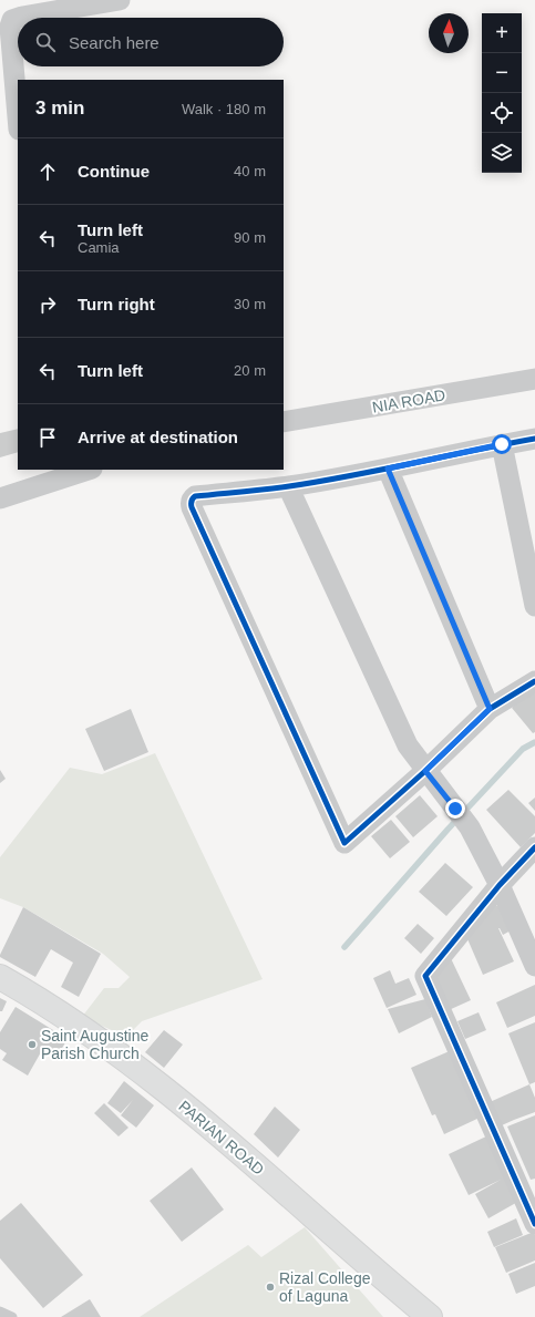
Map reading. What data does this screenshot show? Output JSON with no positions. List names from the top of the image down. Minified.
{"streets":{"main road":["PARIAN ROAD"],"street":["NIA ROAD"]},"places":["Saint Augustine Parish Church","Rizal College of Laguna"],"north":"top","page":{"map_buttons":["+","−"],"search":"Search here","heading":["3 min","Walk · 180 m"],"list":[["Continue","40 m"],["Turn left","Camia","90 m"],["Turn right","30 m"],["Turn left","20 m"],"Arrive at destination"]}}
